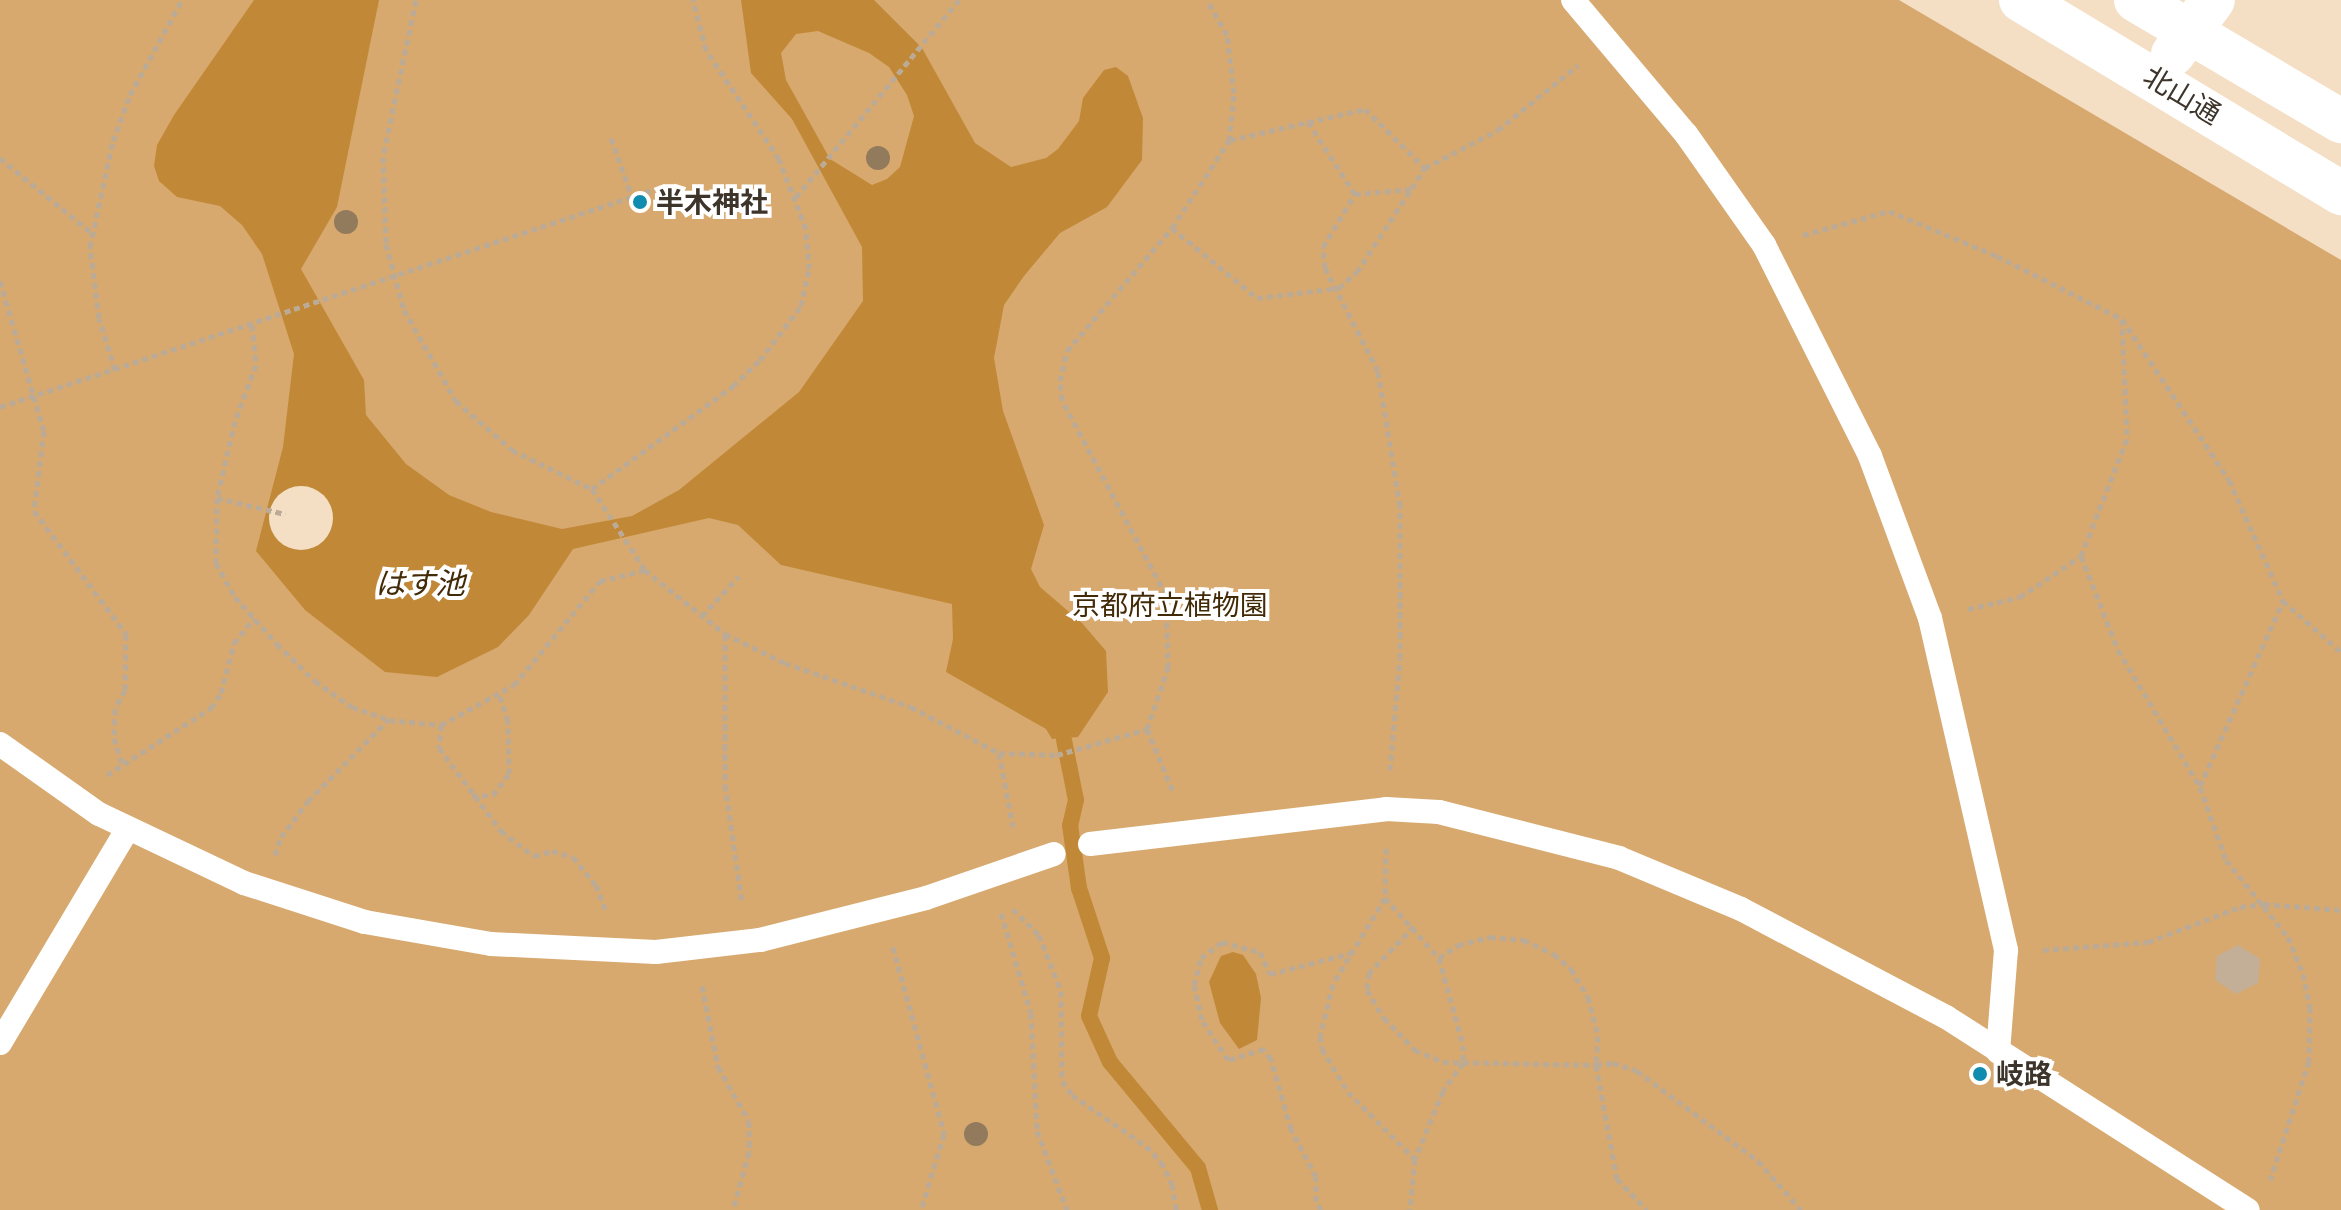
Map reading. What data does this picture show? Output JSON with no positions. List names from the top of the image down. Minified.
{"streets":{"street":["北山通"]},"water":["はす池"],"parks":["京都府立植物園"],"places":["半木神社","岐路"]}
